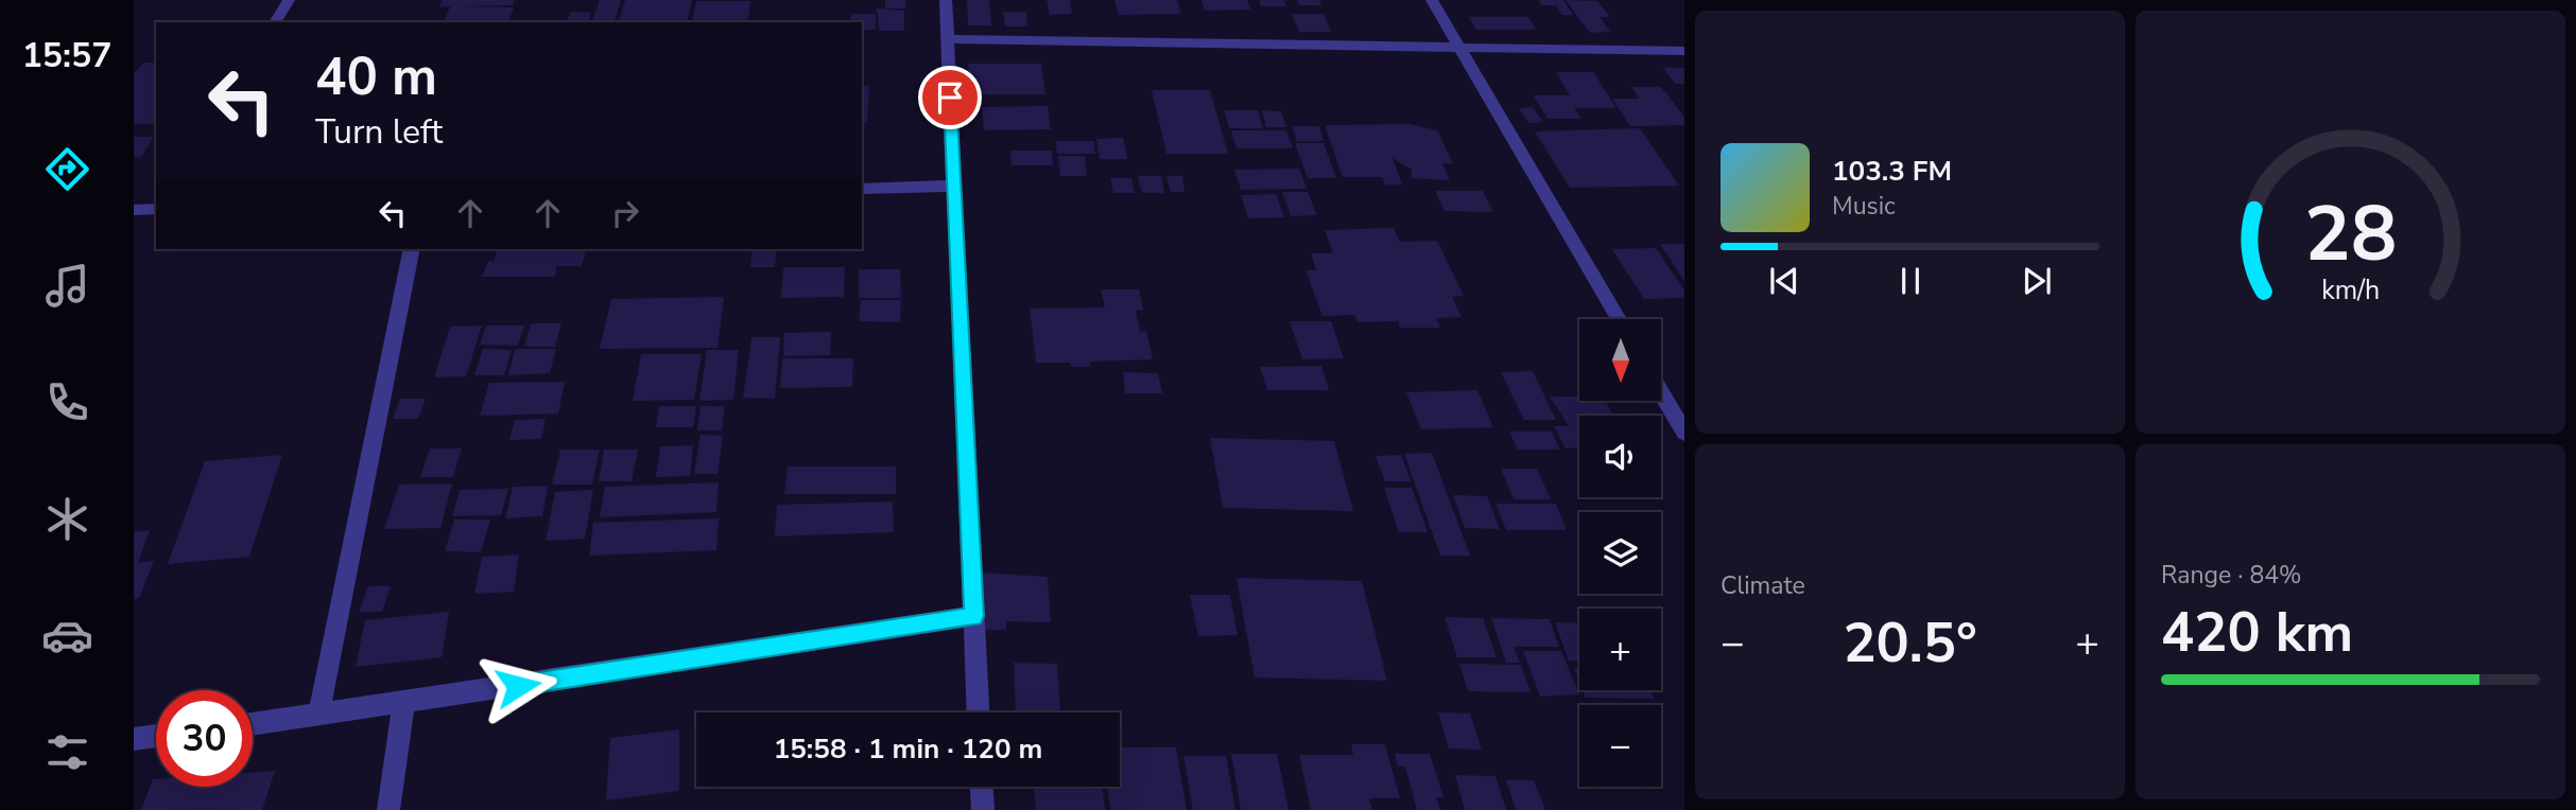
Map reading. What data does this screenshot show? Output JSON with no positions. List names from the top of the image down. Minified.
{"north":"bottom","page":{"tabs":"15:57","turn":["40 m","Turn left"],"song":["103.3 FM","Music"],"map_buttons":["+","−"],"tile":["Climate",["Range · 84%","420 km"]],"heat":["−","20.5°","+"],"limit":"30","trip":"15:58 · 1 min · 120 m","gauge":["28","km/h"]}}
